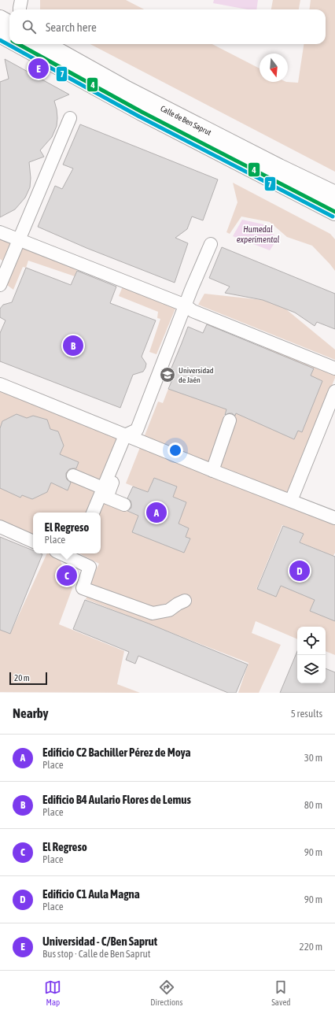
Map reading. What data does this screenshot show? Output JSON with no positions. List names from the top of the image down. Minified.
{"streets":{"street":["Calle de Ben Saprut"]},"water":["Humedal experimental"],"places":{"school or university":["Universidad de Jaén"]},"lines":["transit line 7","transit line 4"],"scale_bar":"20 m","north":"bottom","page":{"search":"Search here","pins":["E","B","A","D","C"],"popup":["El Regreso","Place"],"scale":"20 m","heading":["Nearby","5 results"],"list":[{"mark":"A","name":"Edificio C2 Bachiller Pérez de Moya","note":"Place","value":"30 m"},{"mark":"B","name":"Edificio B4 Aulario Flores de Lemus","note":"Place","value":"80 m"},{"mark":"C","name":"El Regreso","note":"Place","value":"90 m"},{"mark":"D","name":"Edificio C1 Aula Magna","note":"Place","value":"90 m"},{"mark":"E","name":"Universidad - C/Ben Saprut","note":"Bus stop · Calle de Ben Saprut","value":"220 m"}],"nav":["Map","Directions","Saved"]}}
